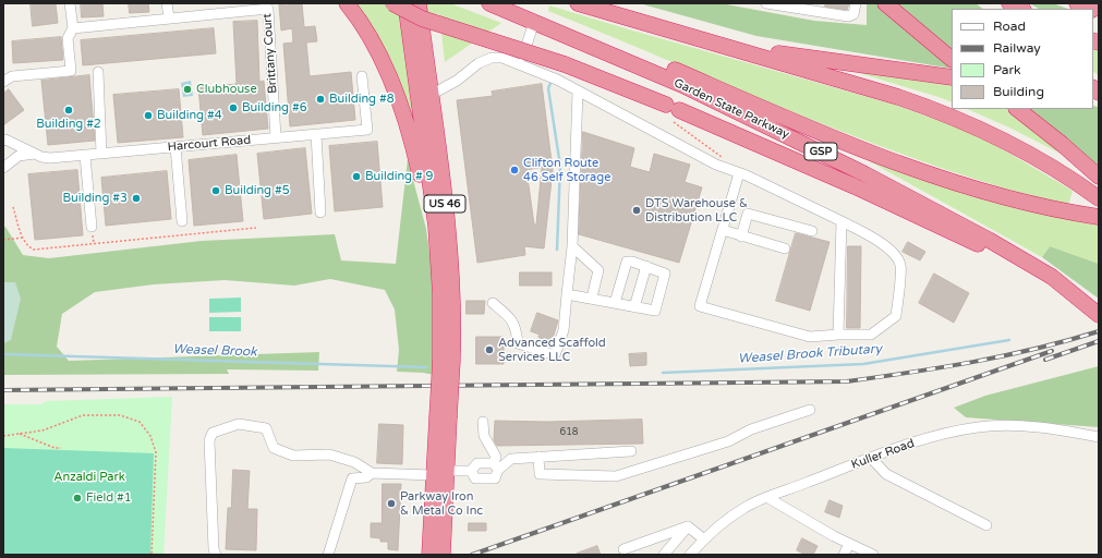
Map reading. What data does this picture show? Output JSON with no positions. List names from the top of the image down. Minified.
{"streets":{"highway":["Garden State Parkway","GSP","US 46"],"street":["Brittany Court","Harcourt Road","Kuller Road"]},"crossings":[["Brittany Court","Harcourt Road"]],"water":["Weasel Brook","Weasel Brook Tributary"],"parks":["Anzaldi Park"],"places":["Clubhouse","Building #8","Building #6","Building #2","Building #4","Clifton Route 46 Self Storage","Building # 9","Building #5","Building #3","DTS Warehouse & Distribution LLC","Advanced Scaffold Services LLC","Field #1","Parkway Iron & Metal Co Inc"],"house_numbers":["618"],"legend":["Road","Railway","Park","Building"]}
